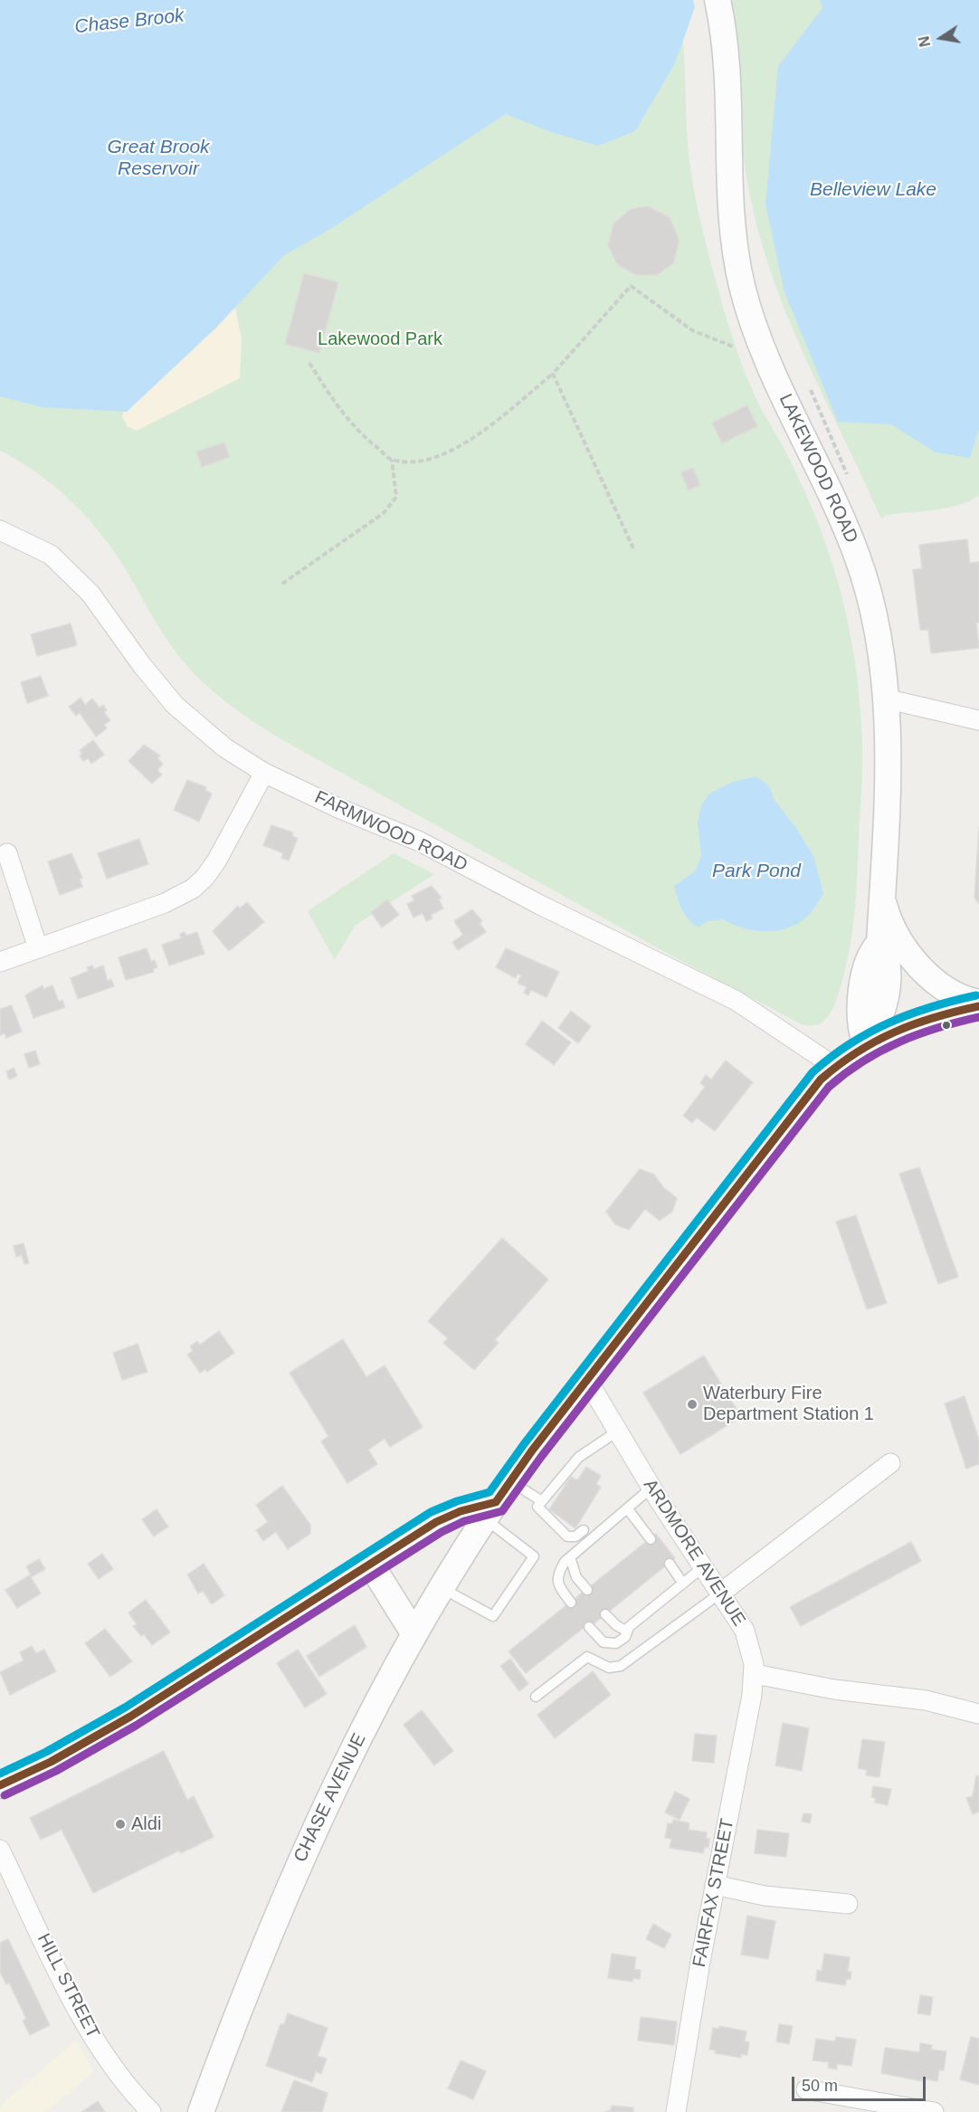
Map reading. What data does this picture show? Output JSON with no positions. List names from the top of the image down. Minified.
{"streets":{"main road":["LAKEWOOD ROAD","CHASE AVENUE"],"street":["FARMWOOD ROAD","ARDMORE AVENUE","FAIRFAX STREET","HILL STREET"]},"crossings":[["LAKEWOOD ROAD","CHASE AVENUE"],["FARMWOOD ROAD","CHASE AVENUE"],["ARDMORE AVENUE","CHASE AVENUE"],["ARDMORE AVENUE","FAIRFAX STREET"]],"water":["Chase Brook","Great Brook Reservoir","Belleview Lake","Park Pond"],"parks":["Lakewood Park"],"places":["Waterbury Fire Department Station 1","Aldi"],"scale_bar":"50 m","north":"left"}
